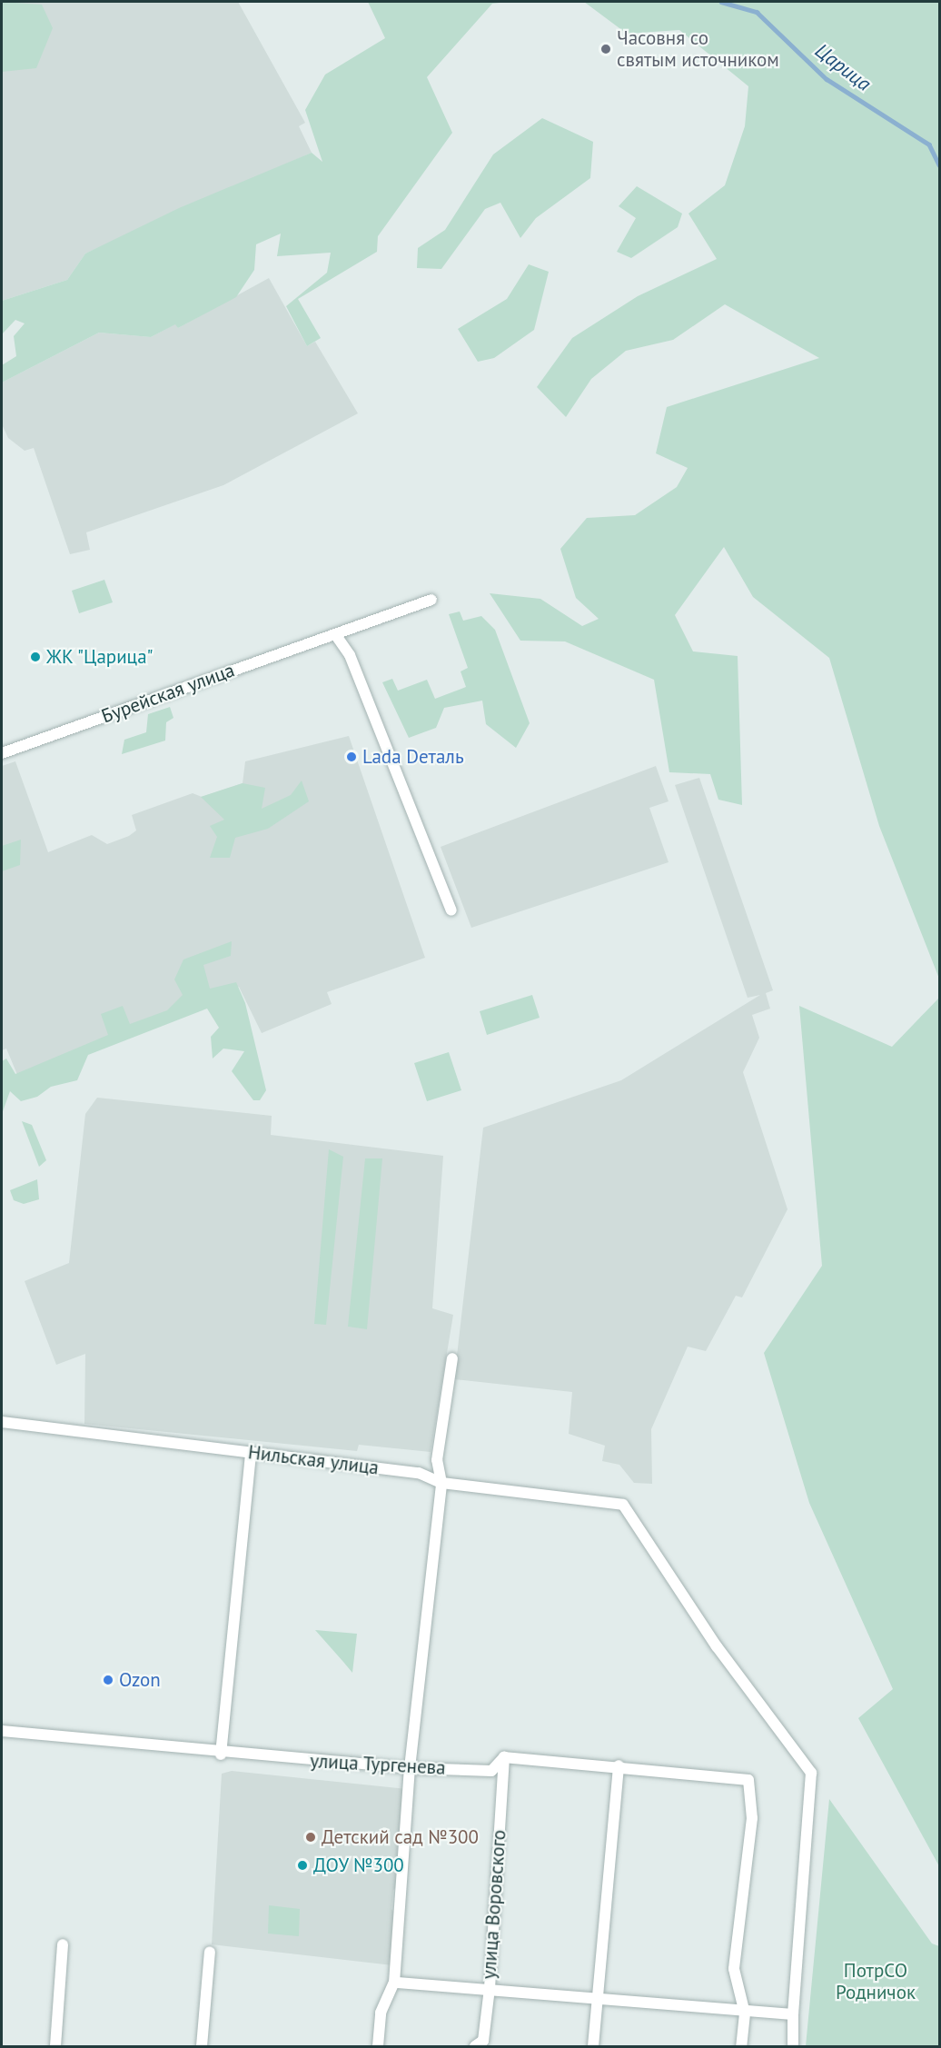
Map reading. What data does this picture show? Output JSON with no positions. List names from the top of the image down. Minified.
{"streets":{"street":["Бурейская улица","Нильская улица","улица Тургенева","улица Воровского"]},"crossings":[["улица Тургенева","улица Воровского"]],"water":["Царица"],"parks":["ПотрСО Родничок"],"places":["Часовня со святым источником","ЖК \"Царица\"","Lada Dеталь","Ozon","Детский сад №300","ДОУ №300"]}
